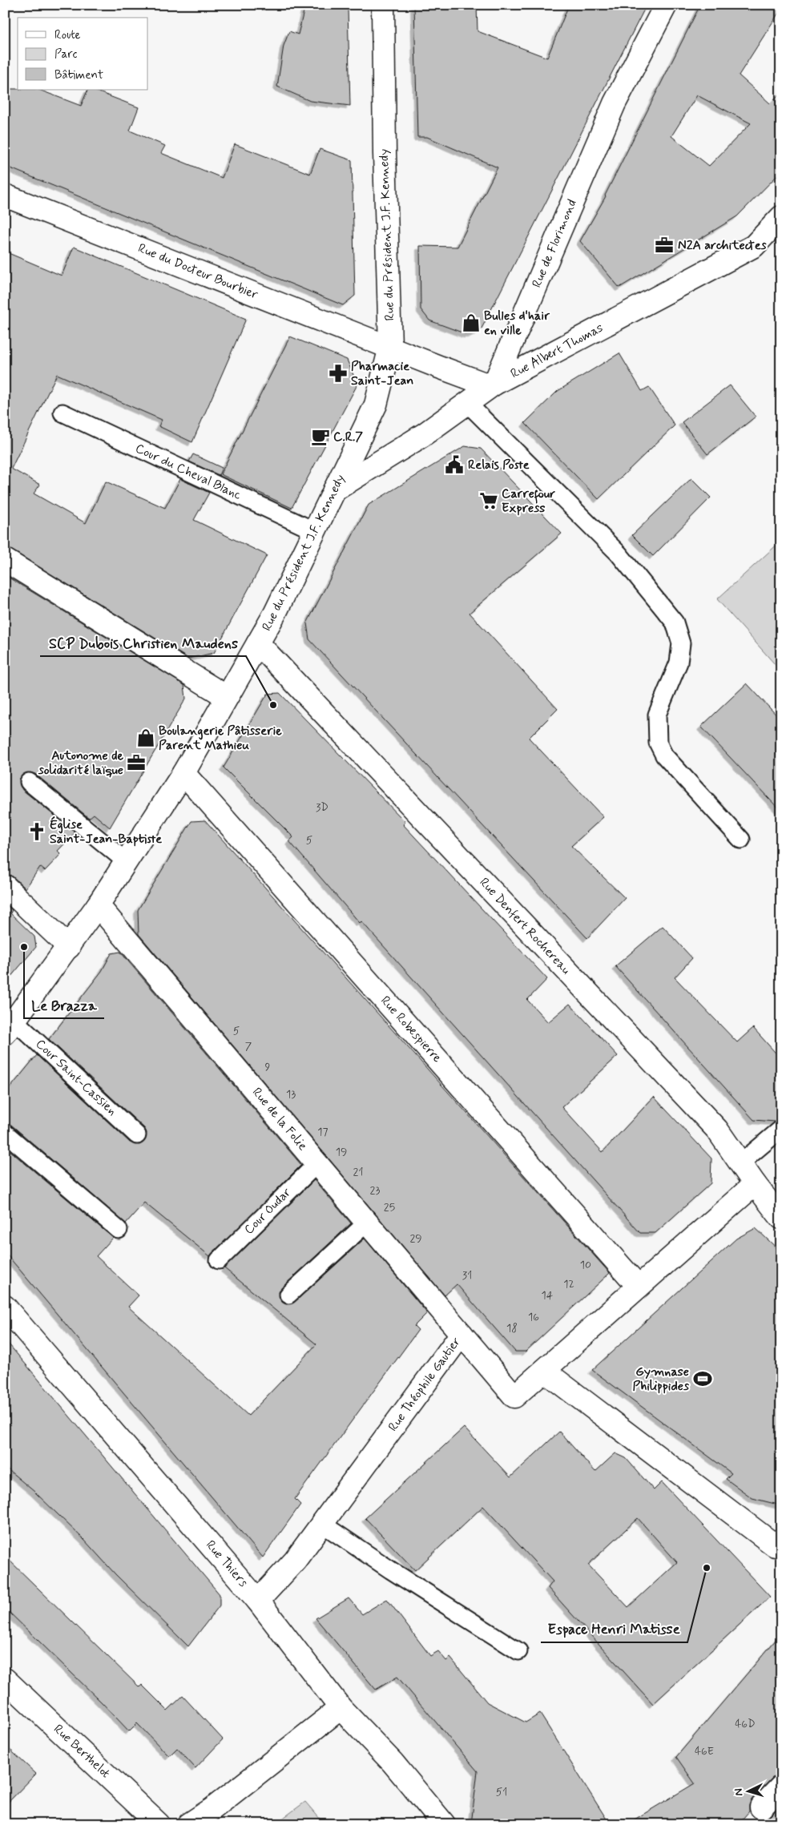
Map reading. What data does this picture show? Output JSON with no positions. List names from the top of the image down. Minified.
{"streets":{"street":["Rue du Président J.F. Kennedy","Rue de Florimond","Rue du Docteur Bourbier","Rue Albert Thomas","Rue Denfert Rochereau","Rue Robespierre","Rue de la Folie","Rue Théophile Gautier","Rue Thiers","Rue Berthelot"],"lane":["Cour du Cheval Blanc","Cour Saint-Cassien","Cour Oudar"]},"crossings":[["Rue du Président J.F. Kennedy","Rue du Docteur Bourbier"],["Rue du Président J.F. Kennedy","Rue Albert Thomas"],["Rue du Président J.F. Kennedy","Cour du Cheval Blanc"],["Rue du Président J.F. Kennedy","Rue Denfert Rochereau"],["Rue du Président J.F. Kennedy","Rue Robespierre"],["Rue du Président J.F. Kennedy","Cour Saint-Cassien"],["Rue du Président J.F. Kennedy","Rue de la Folie"],["Rue de Florimond","Rue Albert Thomas"],["Rue Denfert Rochereau","Rue Théophile Gautier"],["Rue Robespierre","Rue Théophile Gautier"],["Rue de la Folie","Cour Oudar"],["Rue de la Folie","Rue Théophile Gautier"],["Rue Théophile Gautier","Rue Thiers"]],"places":{"office":["N2A architectes","Autonome de solidarité laïque"],"shop":["Bulles d'hair en ville","Boulangerie Pâtisserie Parent Mathieu"],"pharmacy":["Pharmacie Saint-Jean"],"cafe":["C.R.7"],"public building":["Relais Poste"],"supermarket":["Carrefour Express"],"other":["SCP Dubois Christien Maudens","Le Brazza","Espace Henri Matisse"],"church":["Église Saint-Jean-Baptiste"],"sports":["Gymnase Philippides"]},"house_numbers":["3D","5","5","7","9","13","17","19","21","23","25","29","10","31","12","14","16","18","46D","46E","51"],"legend":["Route","Parc","Bâtiment"],"north":"left"}
